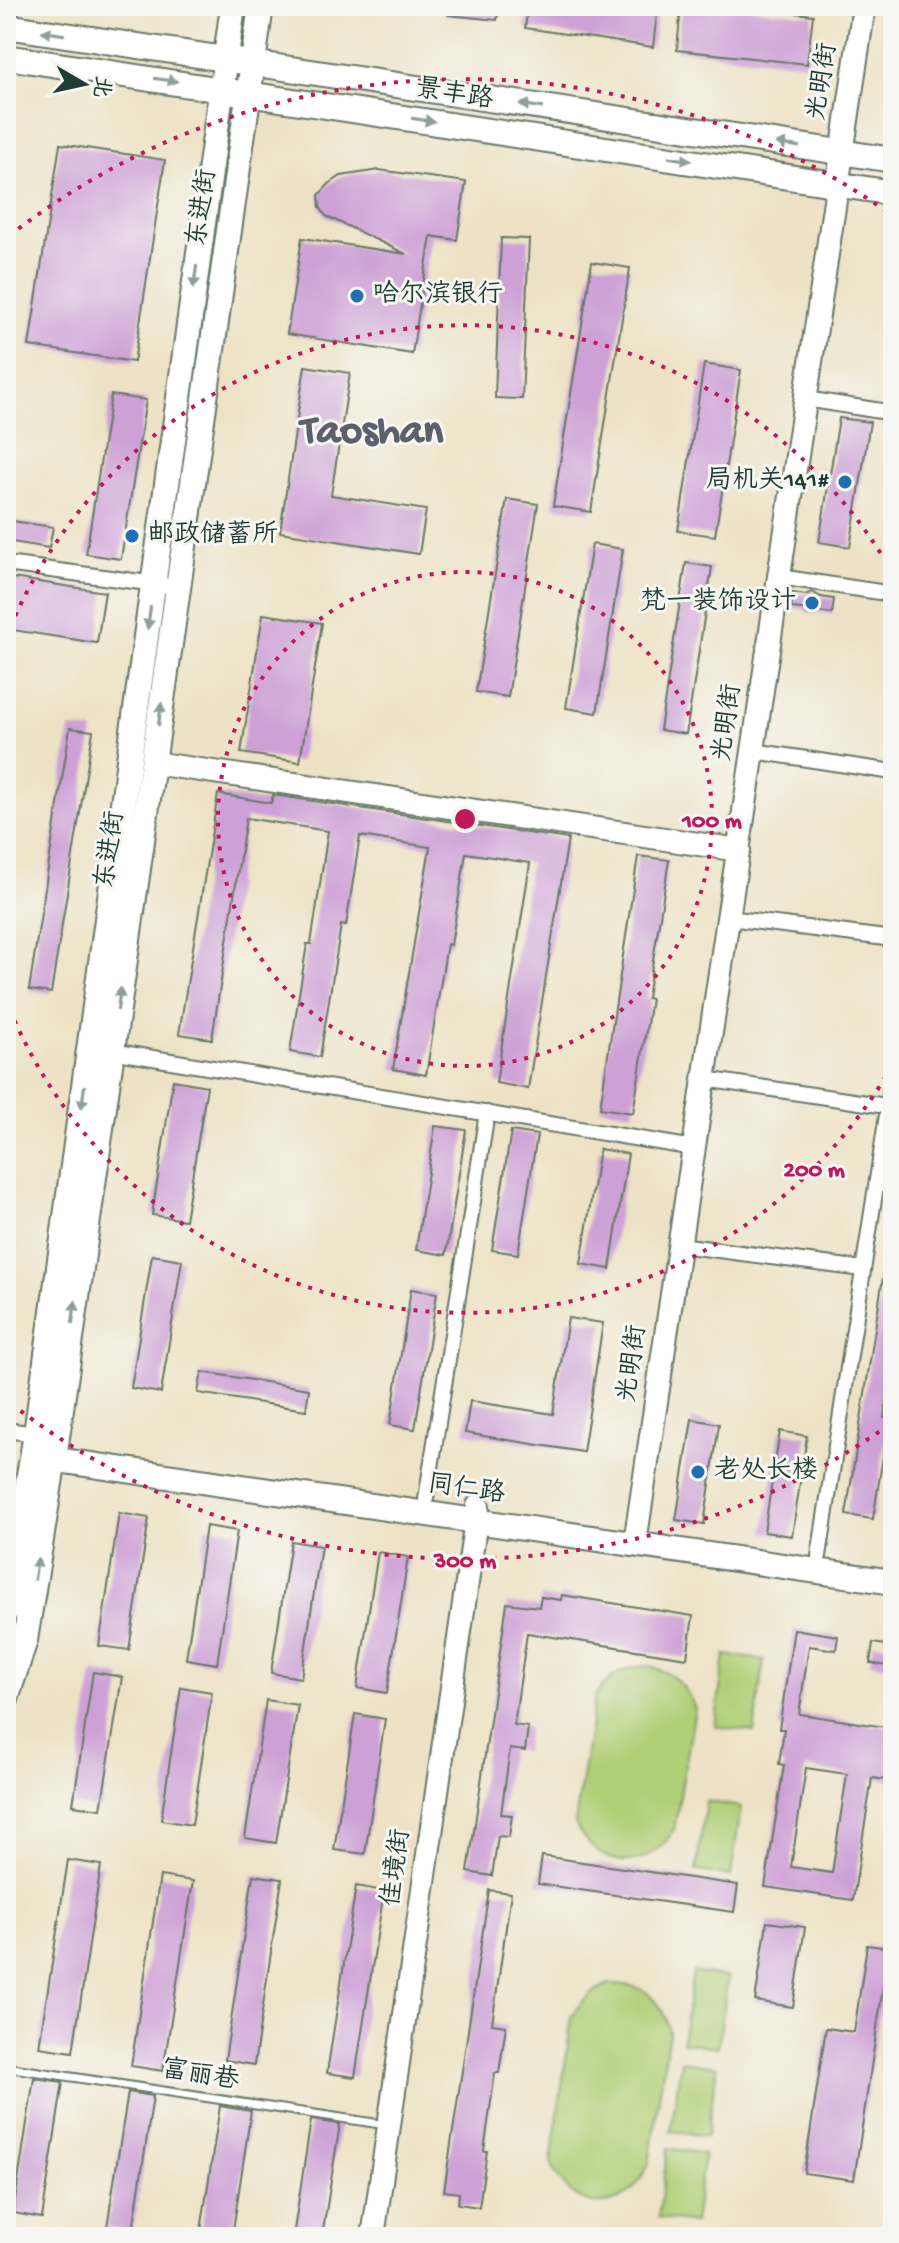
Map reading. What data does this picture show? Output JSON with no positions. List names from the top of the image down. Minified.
{"streets":{"main road":["光明街","景丰路","东进街","同仁路","佳境街"],"lane":["富丽巷"]},"crossings":[["光明街","景丰路"],["光明街","同仁路"],["景丰路","东进街"],["东进街","同仁路"],["同仁路","佳境街"],["佳境街","富丽巷"]],"districts":["Taoshan"],"places":["哈尔滨银行","局机关141#","邮政储蓄所","梵一装饰设计","老处长楼"],"north":"right","rings":["100 m","200 m","300 m"]}
